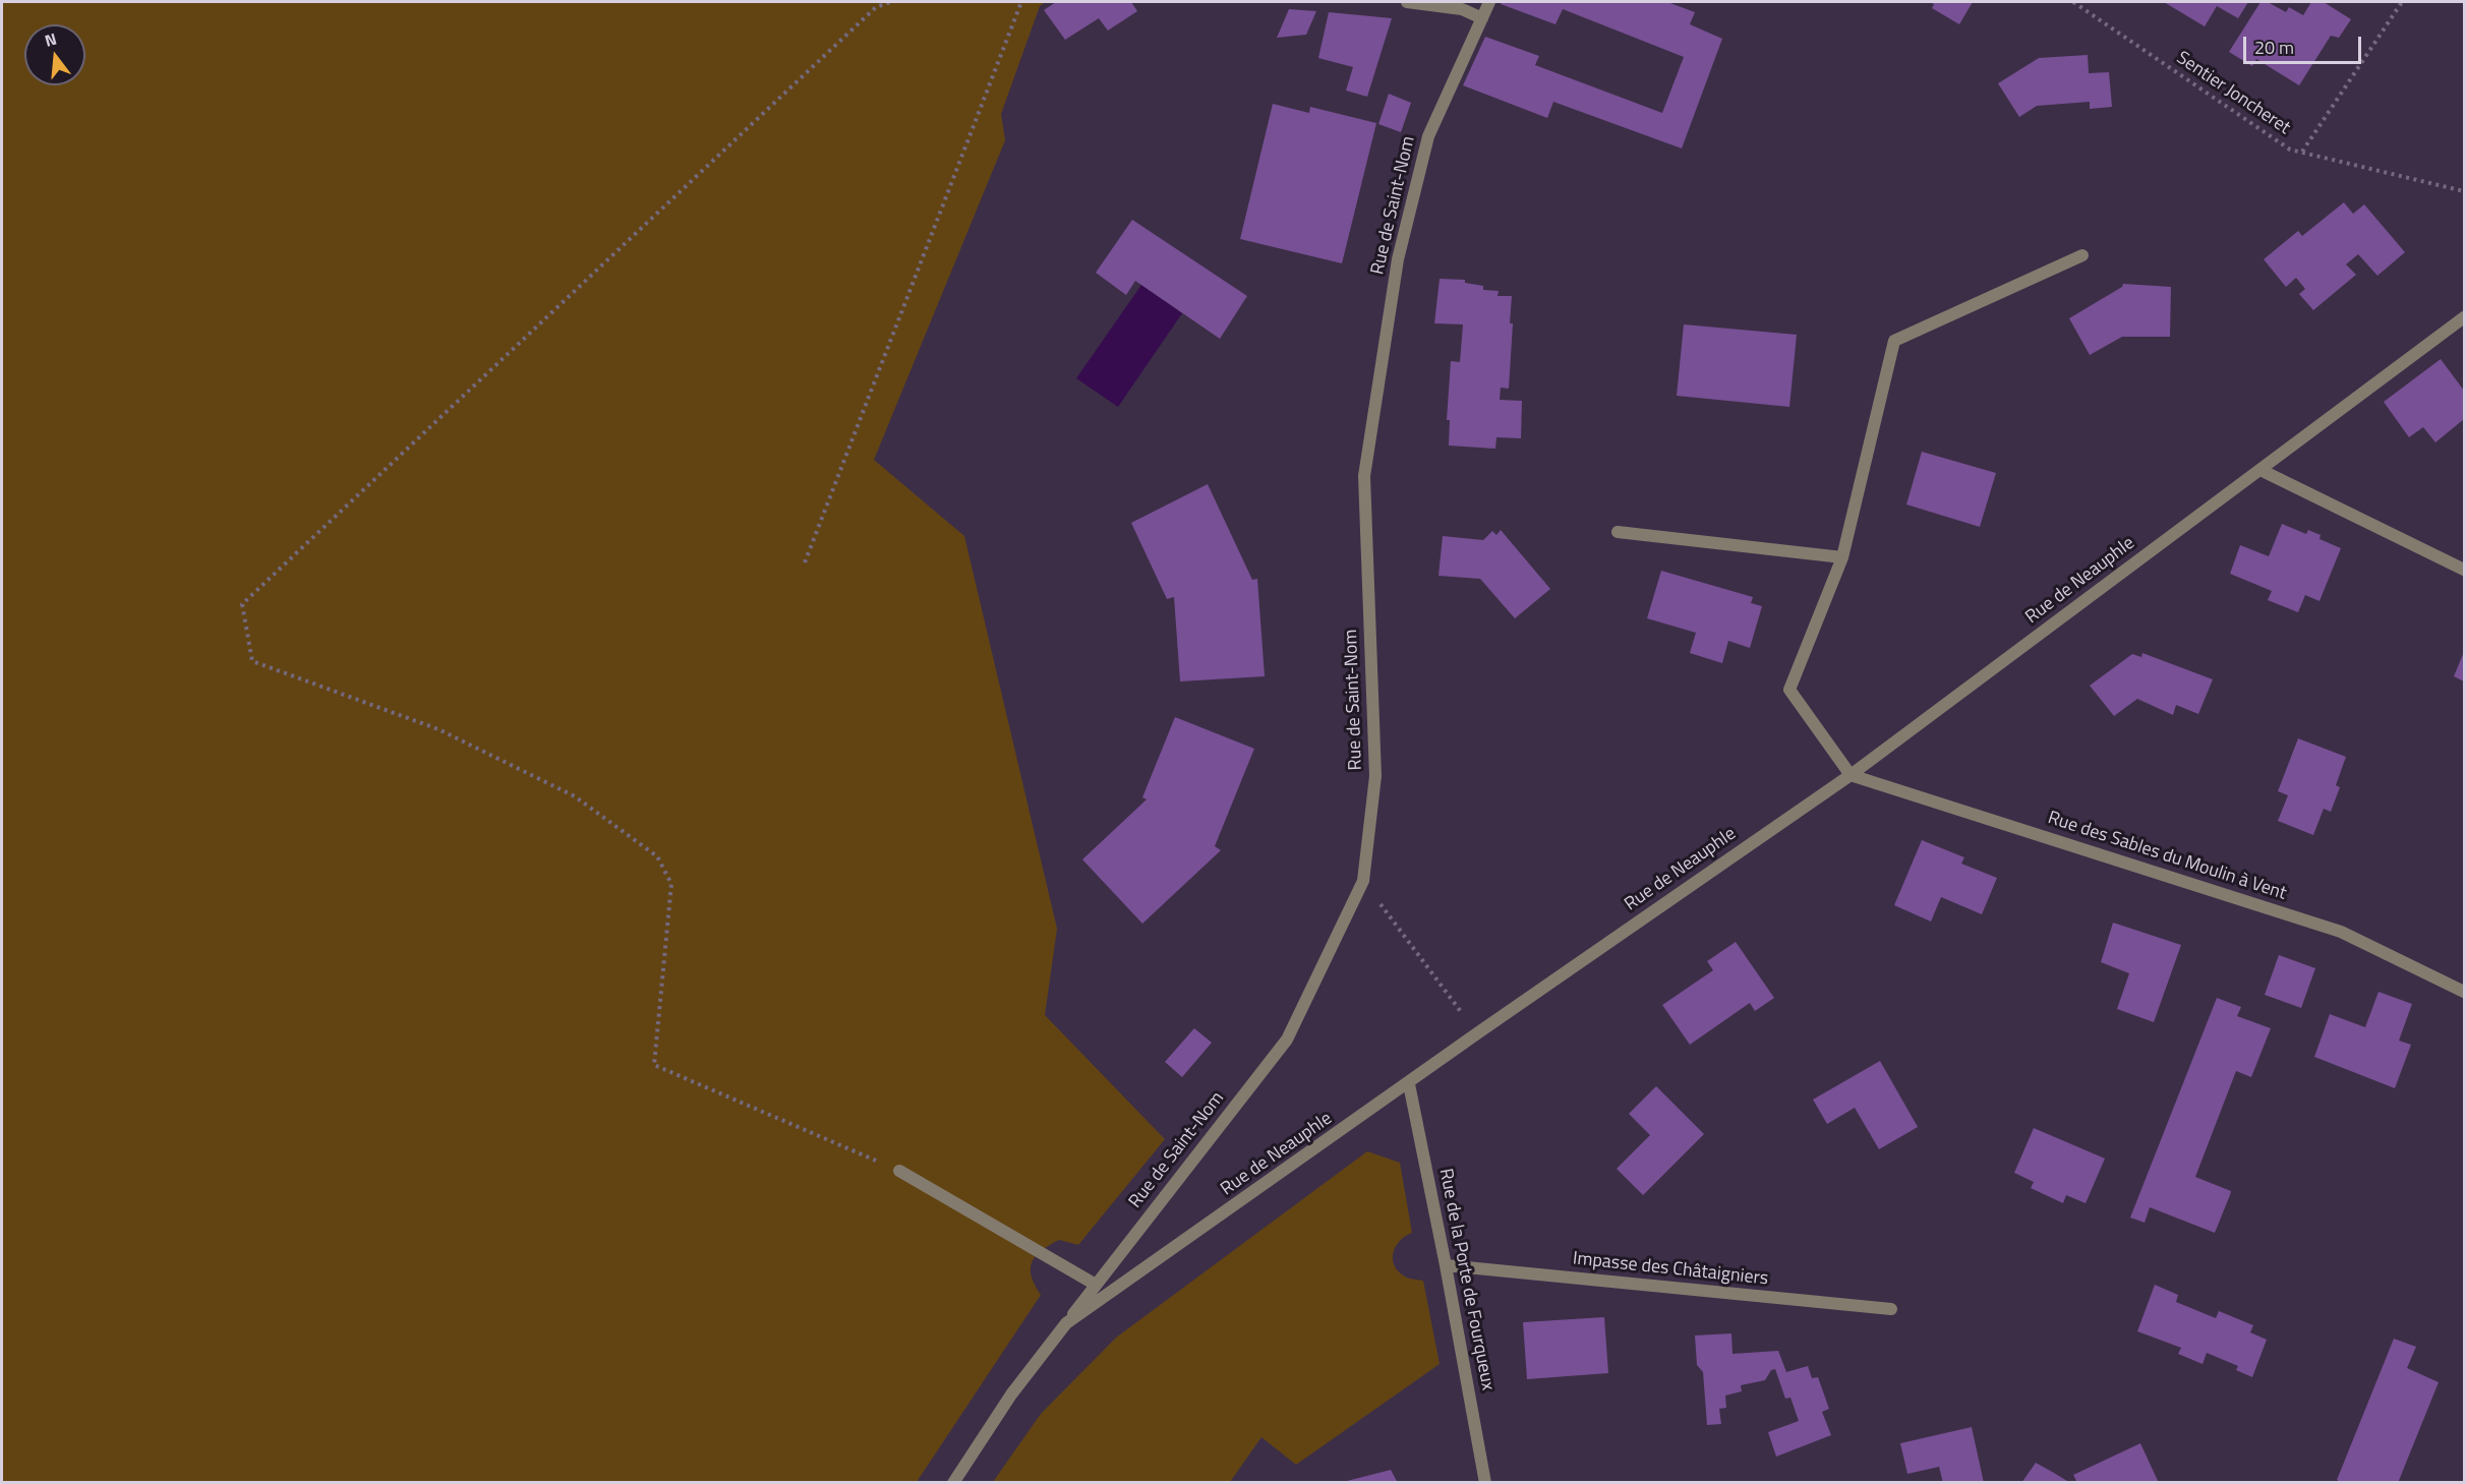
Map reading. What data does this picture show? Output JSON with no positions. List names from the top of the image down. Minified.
{"streets":{"street":["Rue de Saint-Nom","Rue de Neauphle","Rue des Sables du Moulin à Vent","Impasse des Châtaigniers","Rue de la Porte de Fourqueux"],"path":["Sentier Joncheret"]},"crossings":[["Rue de Saint-Nom","Rue de Neauphle"],["Rue de Neauphle","Rue des Sables du Moulin à Vent"],["Rue de Neauphle","Rue de la Porte de Fourqueux"],["Impasse des Châtaigniers","Rue de la Porte de Fourqueux"]],"scale_bar":"20 m","north":"top"}
